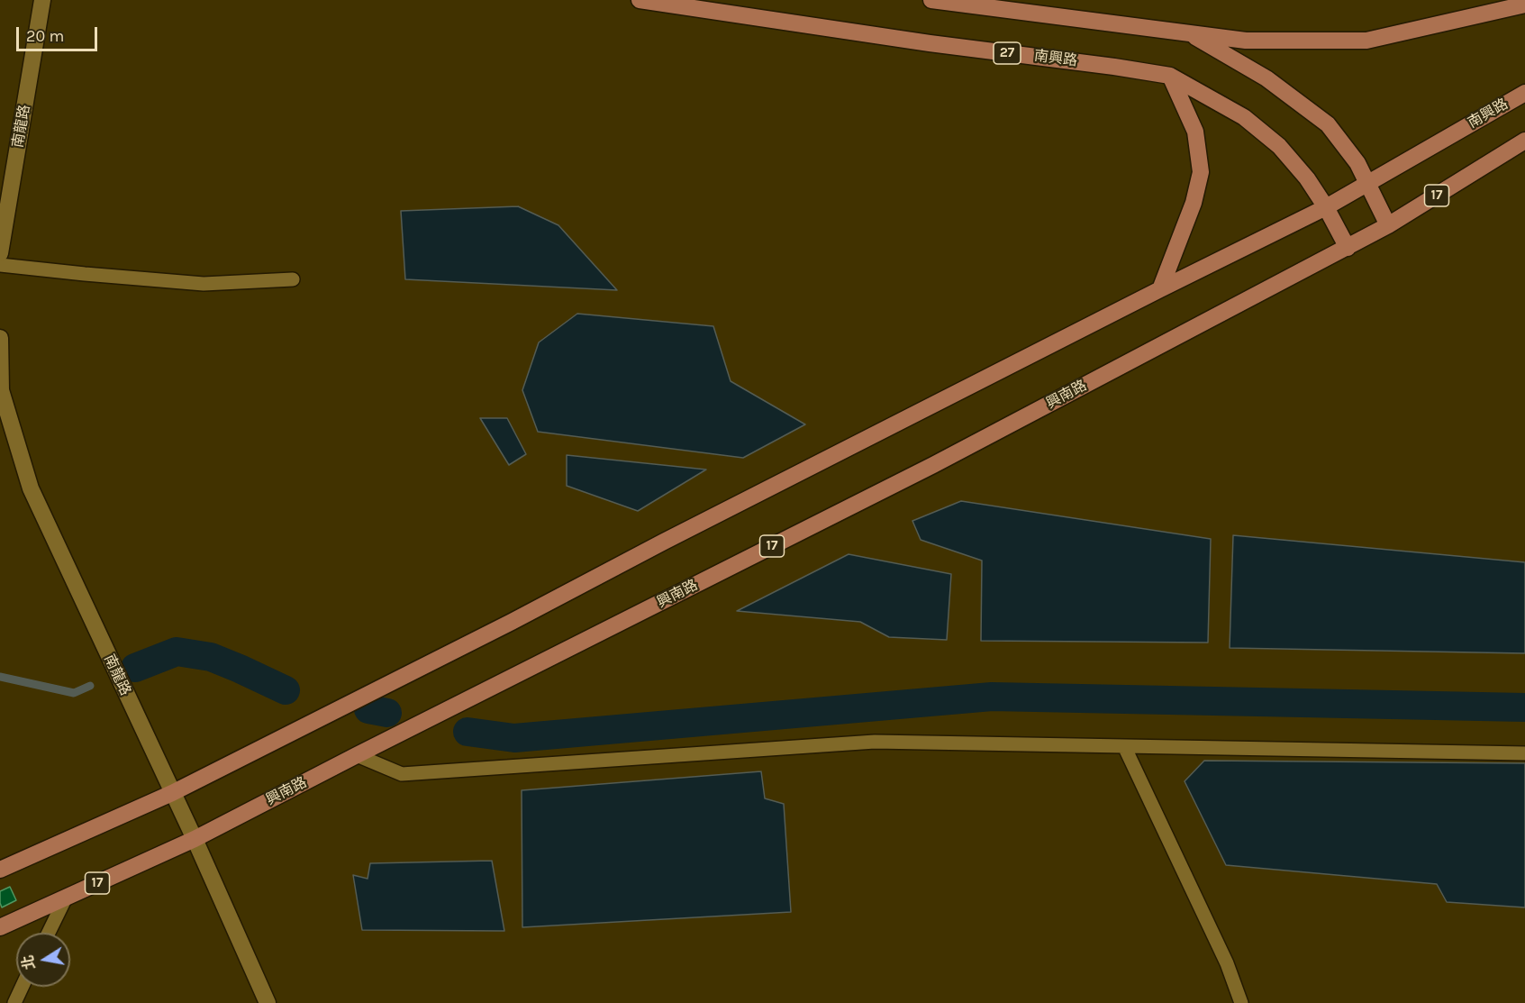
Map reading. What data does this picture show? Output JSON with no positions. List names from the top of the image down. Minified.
{"streets":{"main road":["27","南興路","17","興南路"],"street":["南龍路"]},"crossings":[["南興路","17"],["南興路","興南路"],["南龍路","興南路"],["17","興南路"]],"scale_bar":"20 m","north":"left"}
